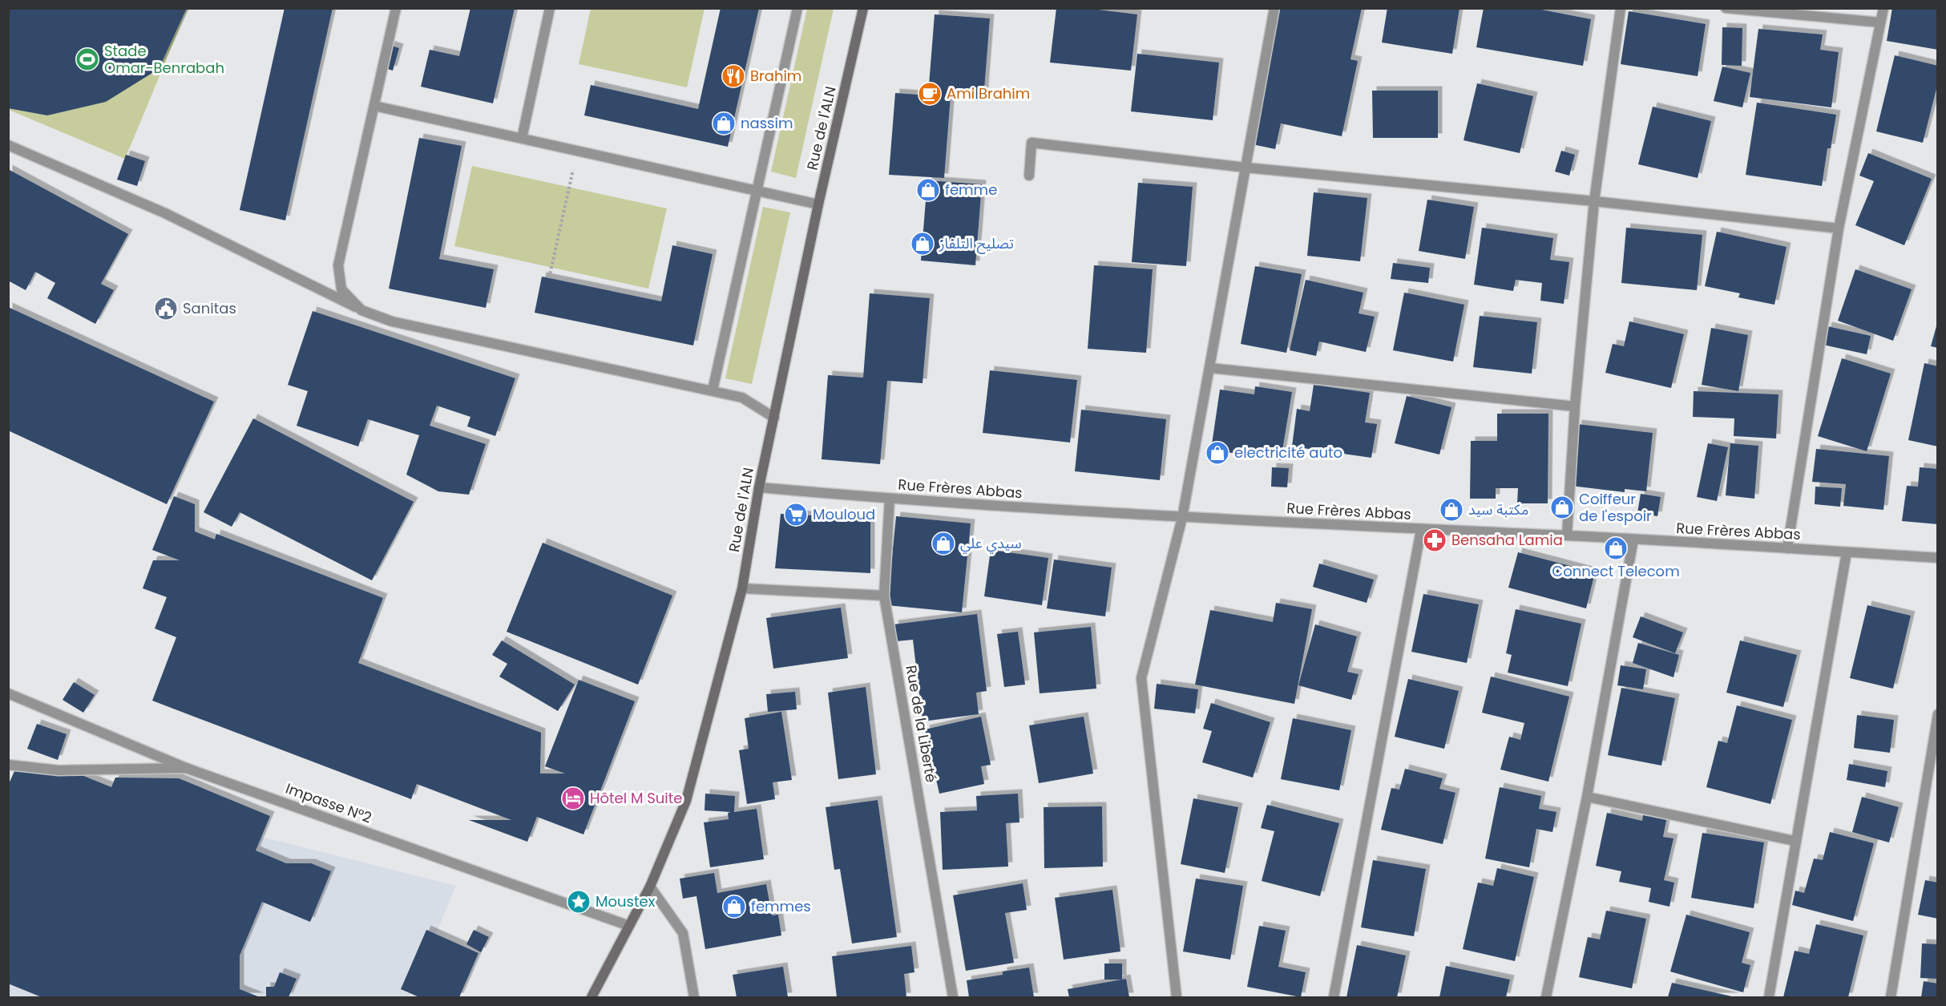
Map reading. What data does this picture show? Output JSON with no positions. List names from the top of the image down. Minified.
{"streets":{"street":["Rue de l'ALN","Rue Frères Abbas","Rue de la Liberté","Impasse N°2"]},"crossings":[["Rue de l'ALN","Rue Frères Abbas"],["Rue de l'ALN","Impasse N°2"],["Rue Frères Abbas","Rue de la Liberté"]],"places":{"sports":["Stade Omar-Benrabah"],"restaurant":["Brahim"],"cafe":["Ami Brahim"],"shop":["nassim","femme","تصليح التلفاز","electricité auto","Coiffeur de l'espoir","مكتبة سيد","سيدي علي","Connect Telecom","femmes"],"public building":["Sanitas"],"supermarket":["Mouloud"],"pharmacy":["Bensaha Lamia"],"hotel":["Hôtel M Suite"],"place":["Moustex"]}}
